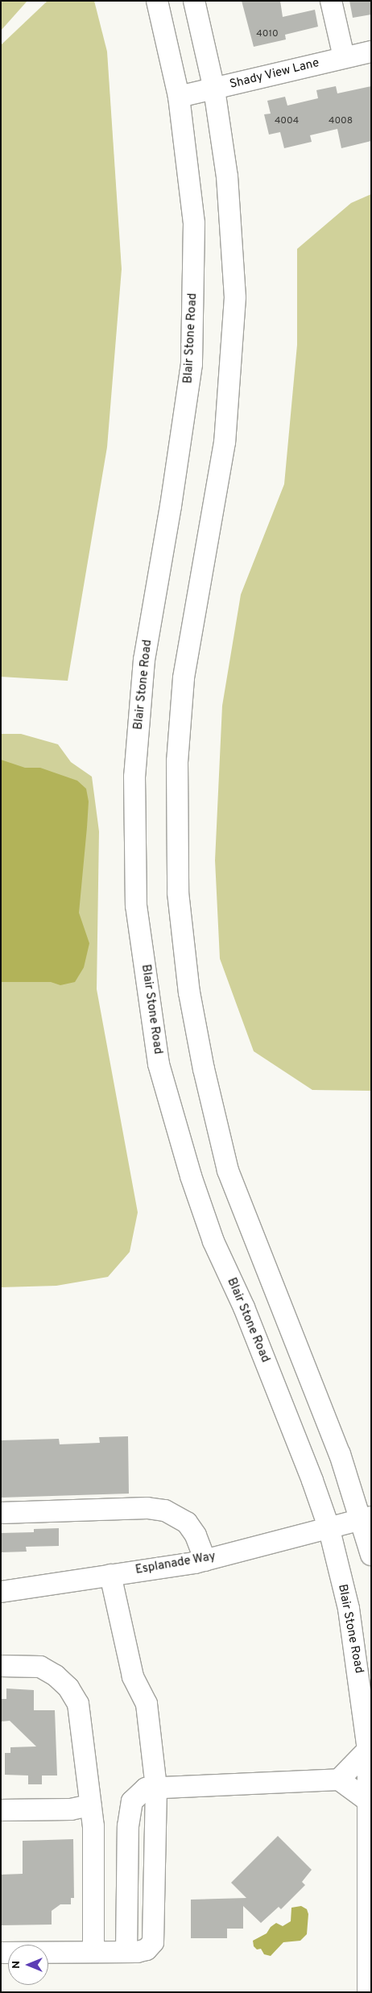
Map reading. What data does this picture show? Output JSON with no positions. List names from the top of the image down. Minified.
{"streets":{"street":["Shady View Lane","Blair Stone Road","Esplanade Way"]},"crossings":[["Shady View Lane","Blair Stone Road"],["Blair Stone Road","Esplanade Way"]],"house_numbers":["4010","4004","4008"],"north":"left"}
